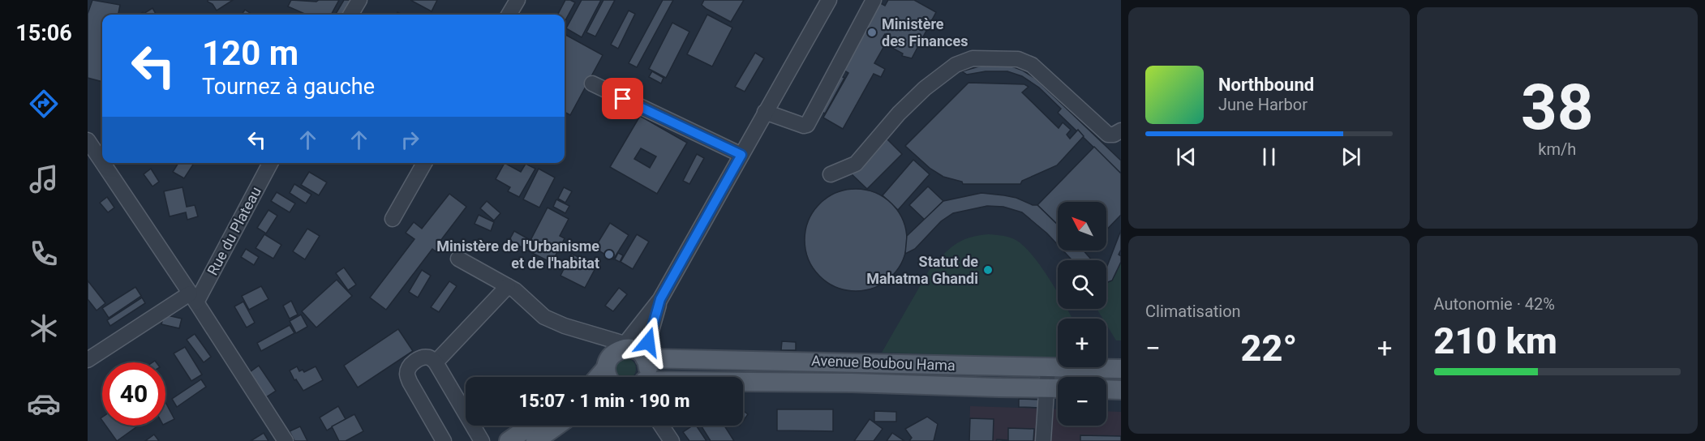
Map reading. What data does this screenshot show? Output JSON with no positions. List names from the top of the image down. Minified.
{"streets":{"main road":["Avenue Boubou Hama"],"street":["Rue du Plateau"]},"places":["Ministère des Finances","Ministère de l'Urbanisme et de l'habitat","Statut de Mahatma Ghandi"],"north":"top left","page":{"tabs":"15:06","tile":[["38","km/h"],"Climatisation",["Autonomie · 42%","210 km"]],"turn":["120 m","Tournez à gauche"],"song":["Northbound","June Harbor"],"map_buttons":["+","−"],"heat":["−","22°","+"],"limit":"40","trip":"15:07 · 1 min · 190 m"}}
